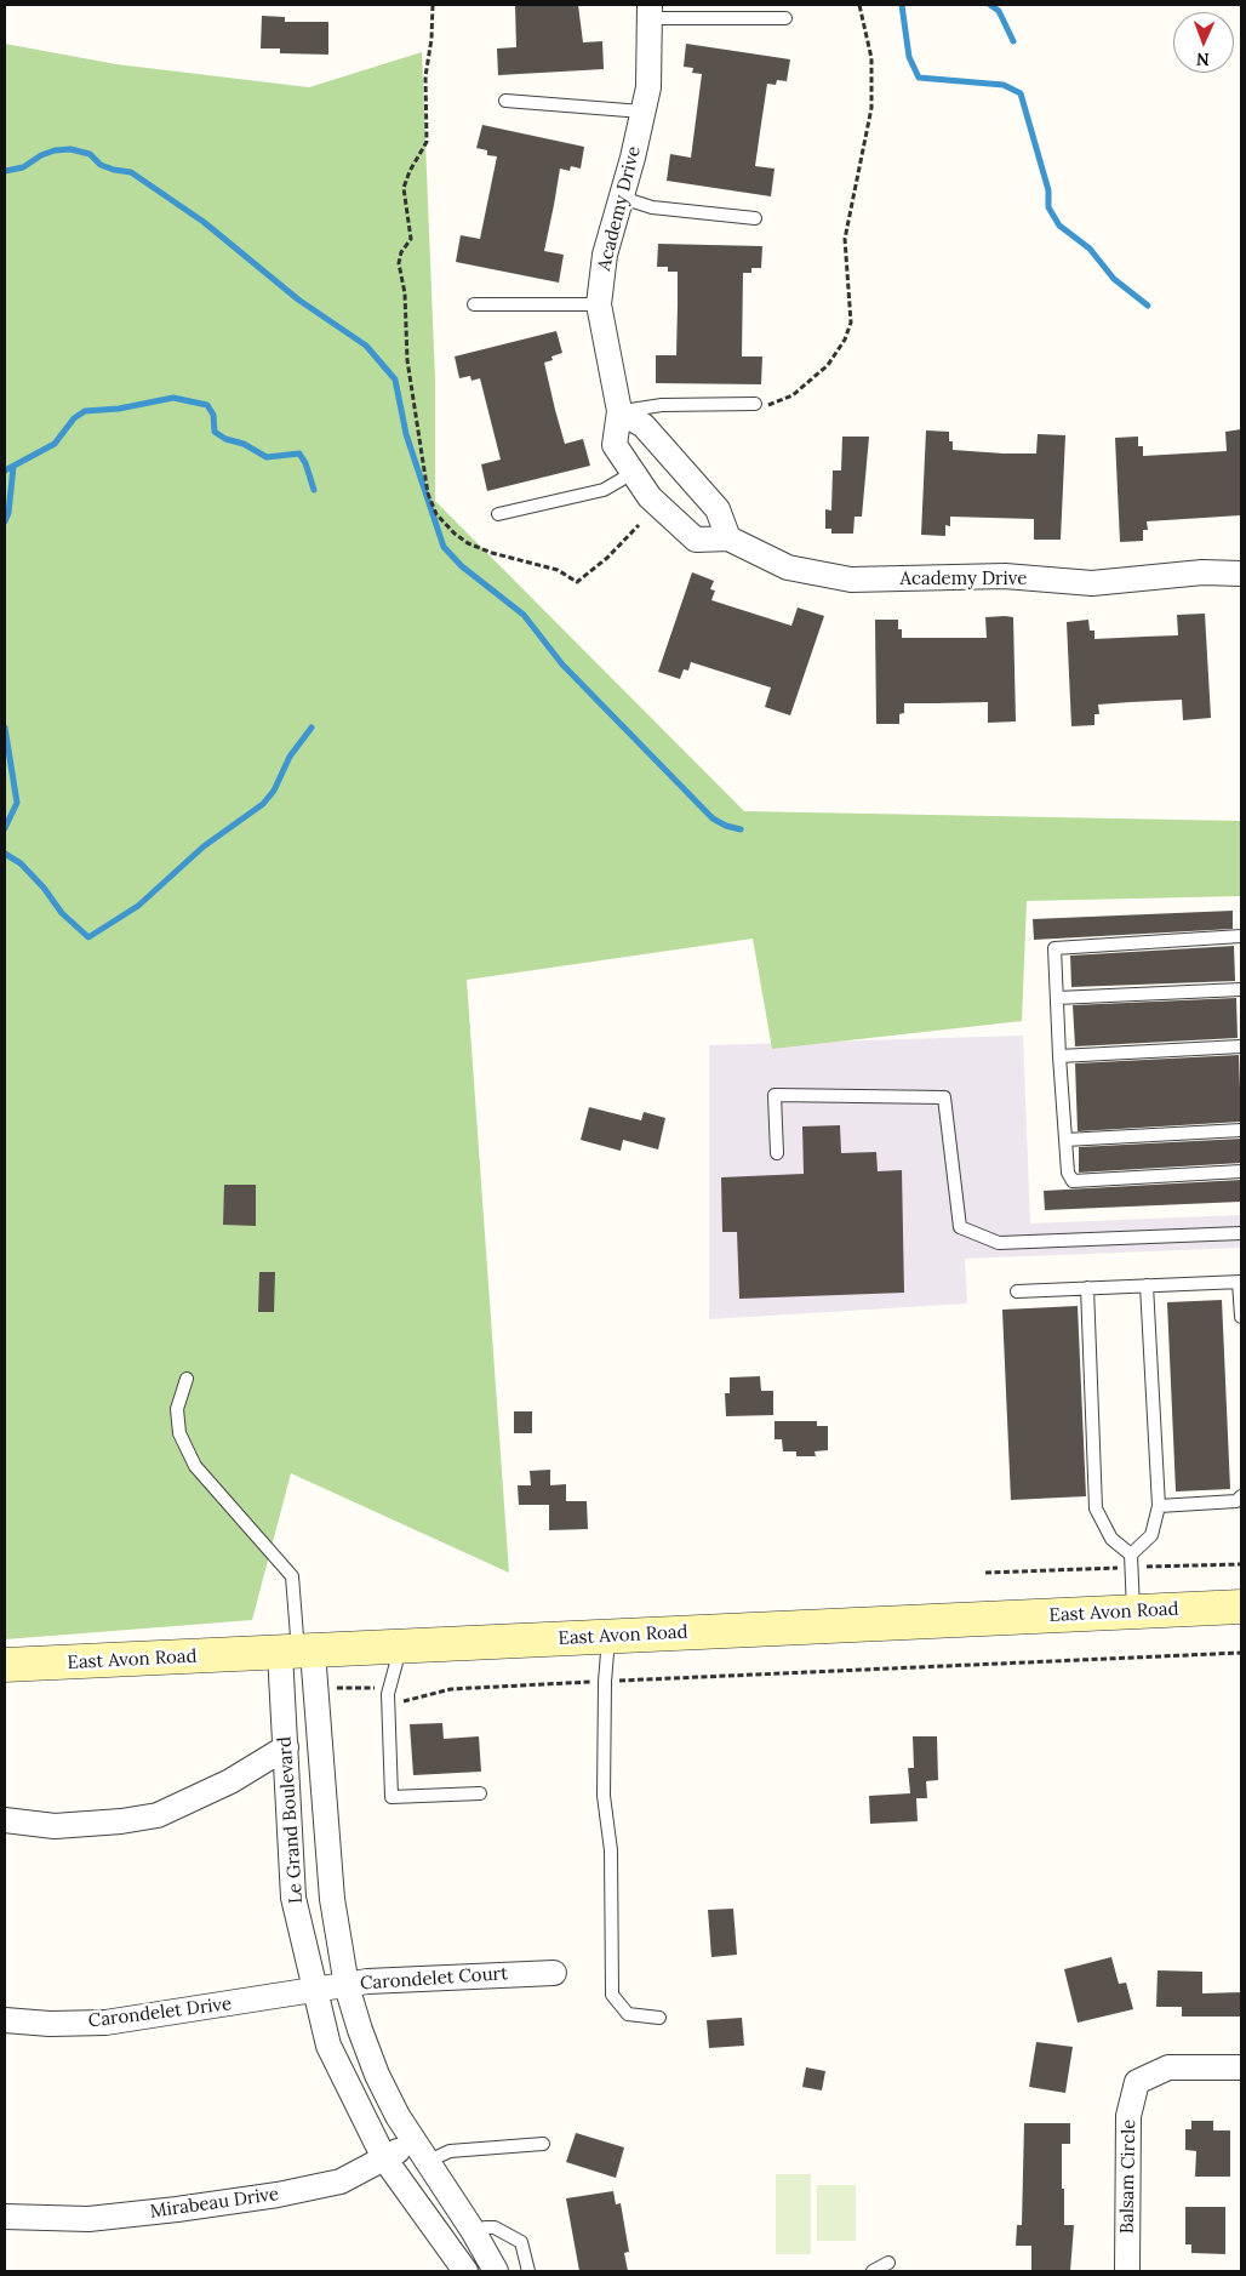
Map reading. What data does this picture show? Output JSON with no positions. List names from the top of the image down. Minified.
{"streets":{"main road":["East Avon Road"],"street":["Academy Drive","Le Grand Boulevard","Carondelet Court","Carondelet Drive","Balsam Circle","Mirabeau Drive"]},"crossings":[["East Avon Road","Le Grand Boulevard"],["Le Grand Boulevard","Carondelet Court"],["Le Grand Boulevard","Carondelet Drive"],["Le Grand Boulevard","Mirabeau Drive"],["Carondelet Court","Carondelet Drive"]],"north":"bottom"}
